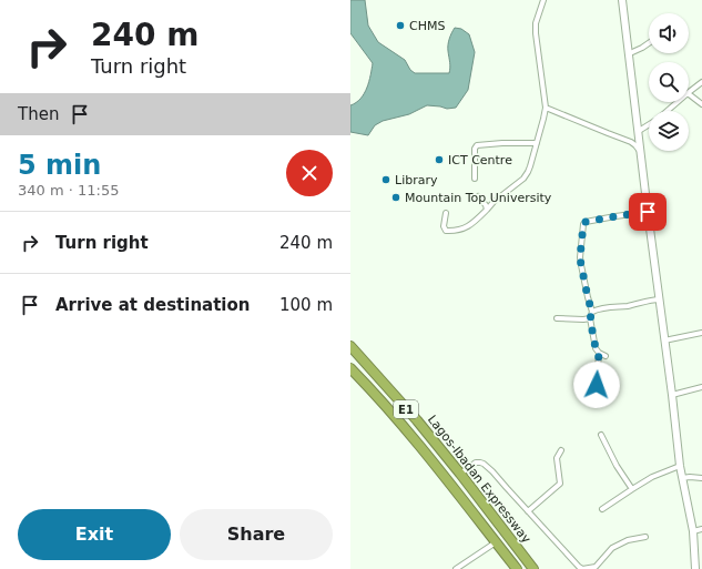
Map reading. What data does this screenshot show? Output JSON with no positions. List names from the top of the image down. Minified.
{"streets":{"highway":["E1","Lagos-Ibadan Expressway"]},"places":["CHMS","ICT Centre","Library","Mountain Top University"],"page":{"turn":["240 m","Turn right"],"then":"Then","heading":["5 min","340 m · 11:55"],"list":[{"name":"Turn right","value":"240 m"},{"name":"Arrive at destination","value":"100 m"}],"buttons":["Exit","Share"]}}
